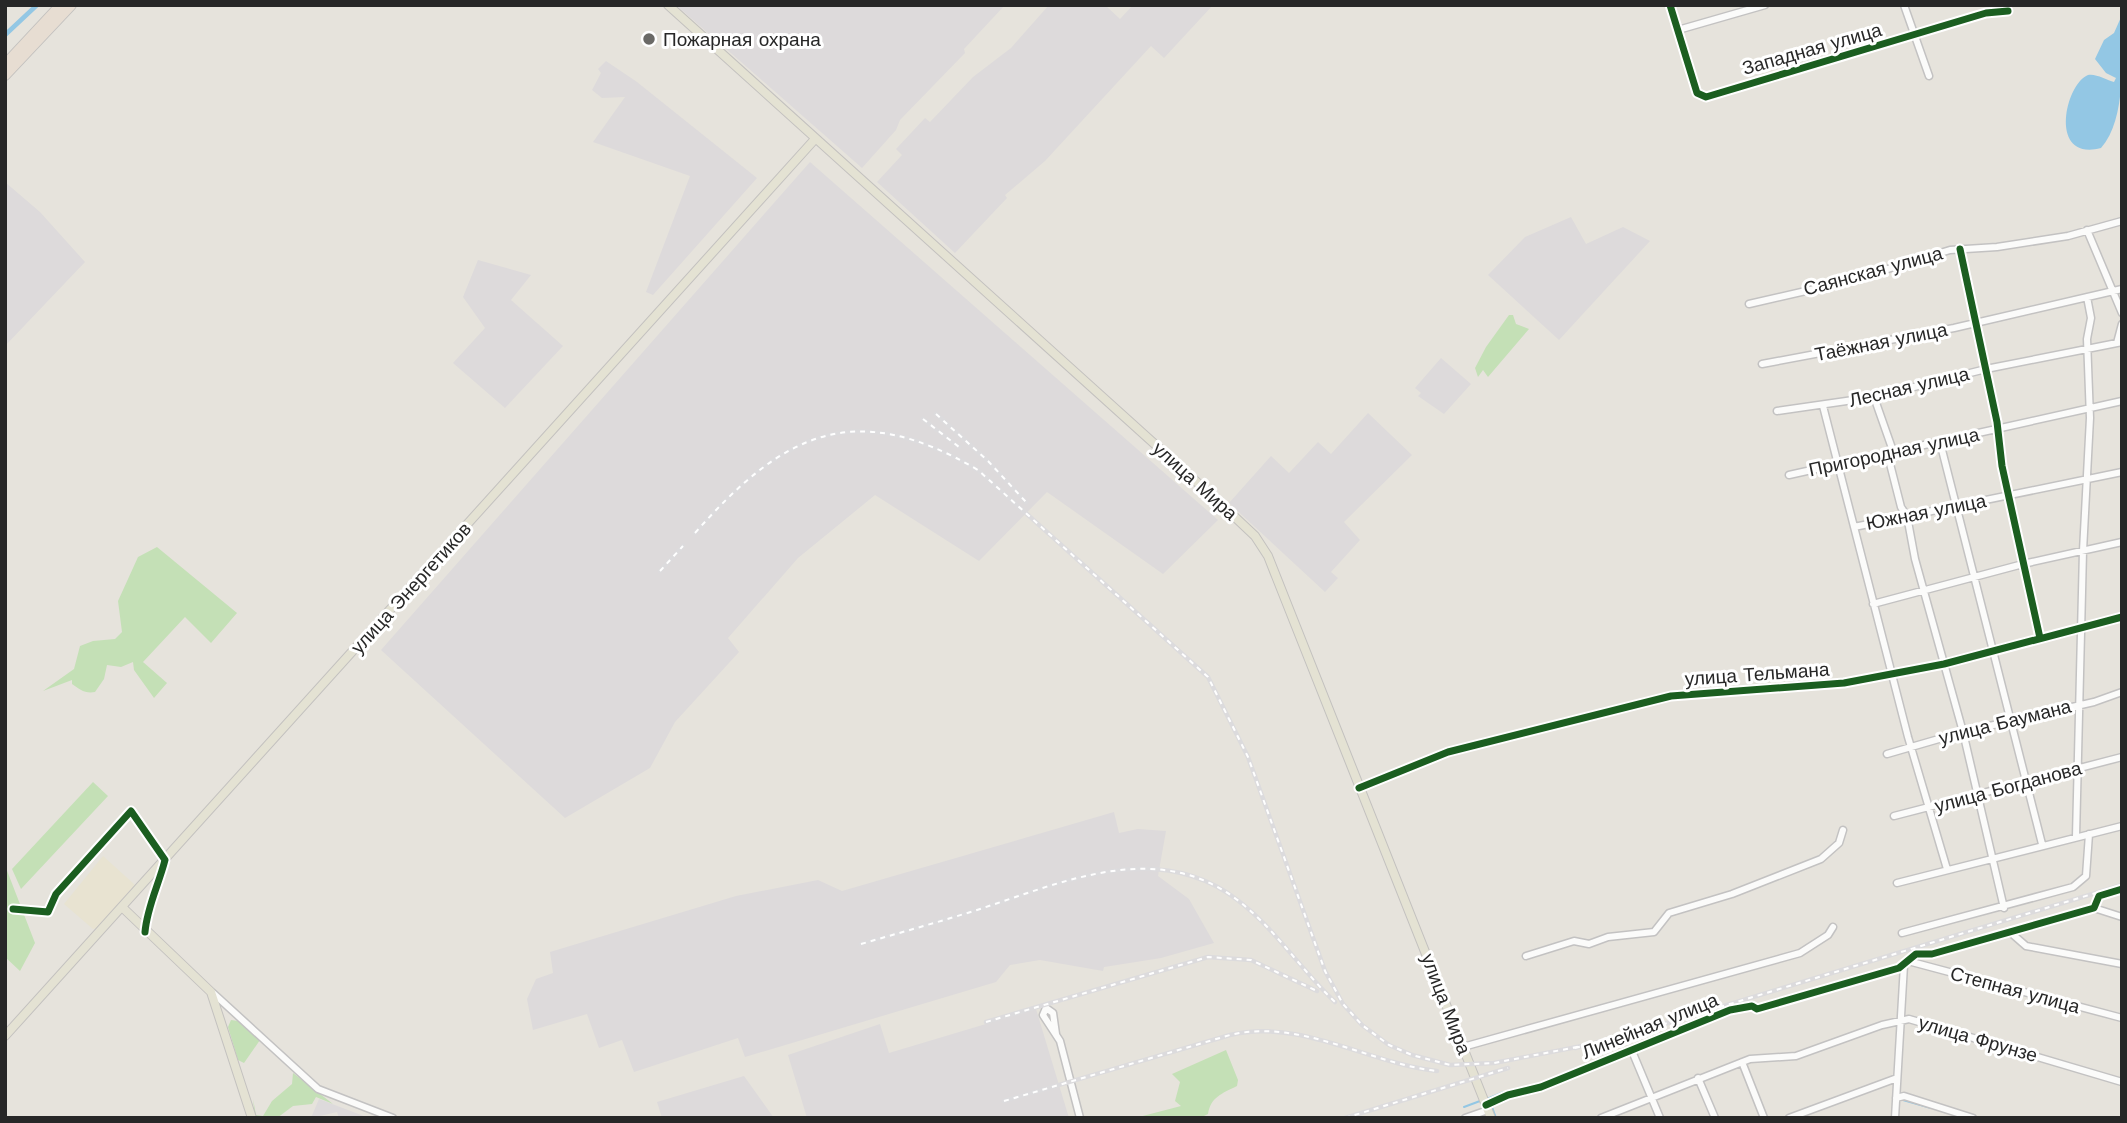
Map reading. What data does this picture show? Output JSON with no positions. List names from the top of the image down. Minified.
{"streets":{"main road":["улица Мира","улица Энергетиков"],"street":["Западная улица","Саянская улица","Таёжная улица","Лесная улица","Пригородная улица","Южная улица","улица Тельмана","улица Баумана","улица Богданова","Степная улица","Линейная улица","улица Фрунзе"]},"crossings":[["улица Мира","улица Энергетиков"],["улица Мира","улица Тельмана"],["улица Мира","Линейная улица"],["Степная улица","Линейная улица"]],"places":["Пожарная охрана"]}
